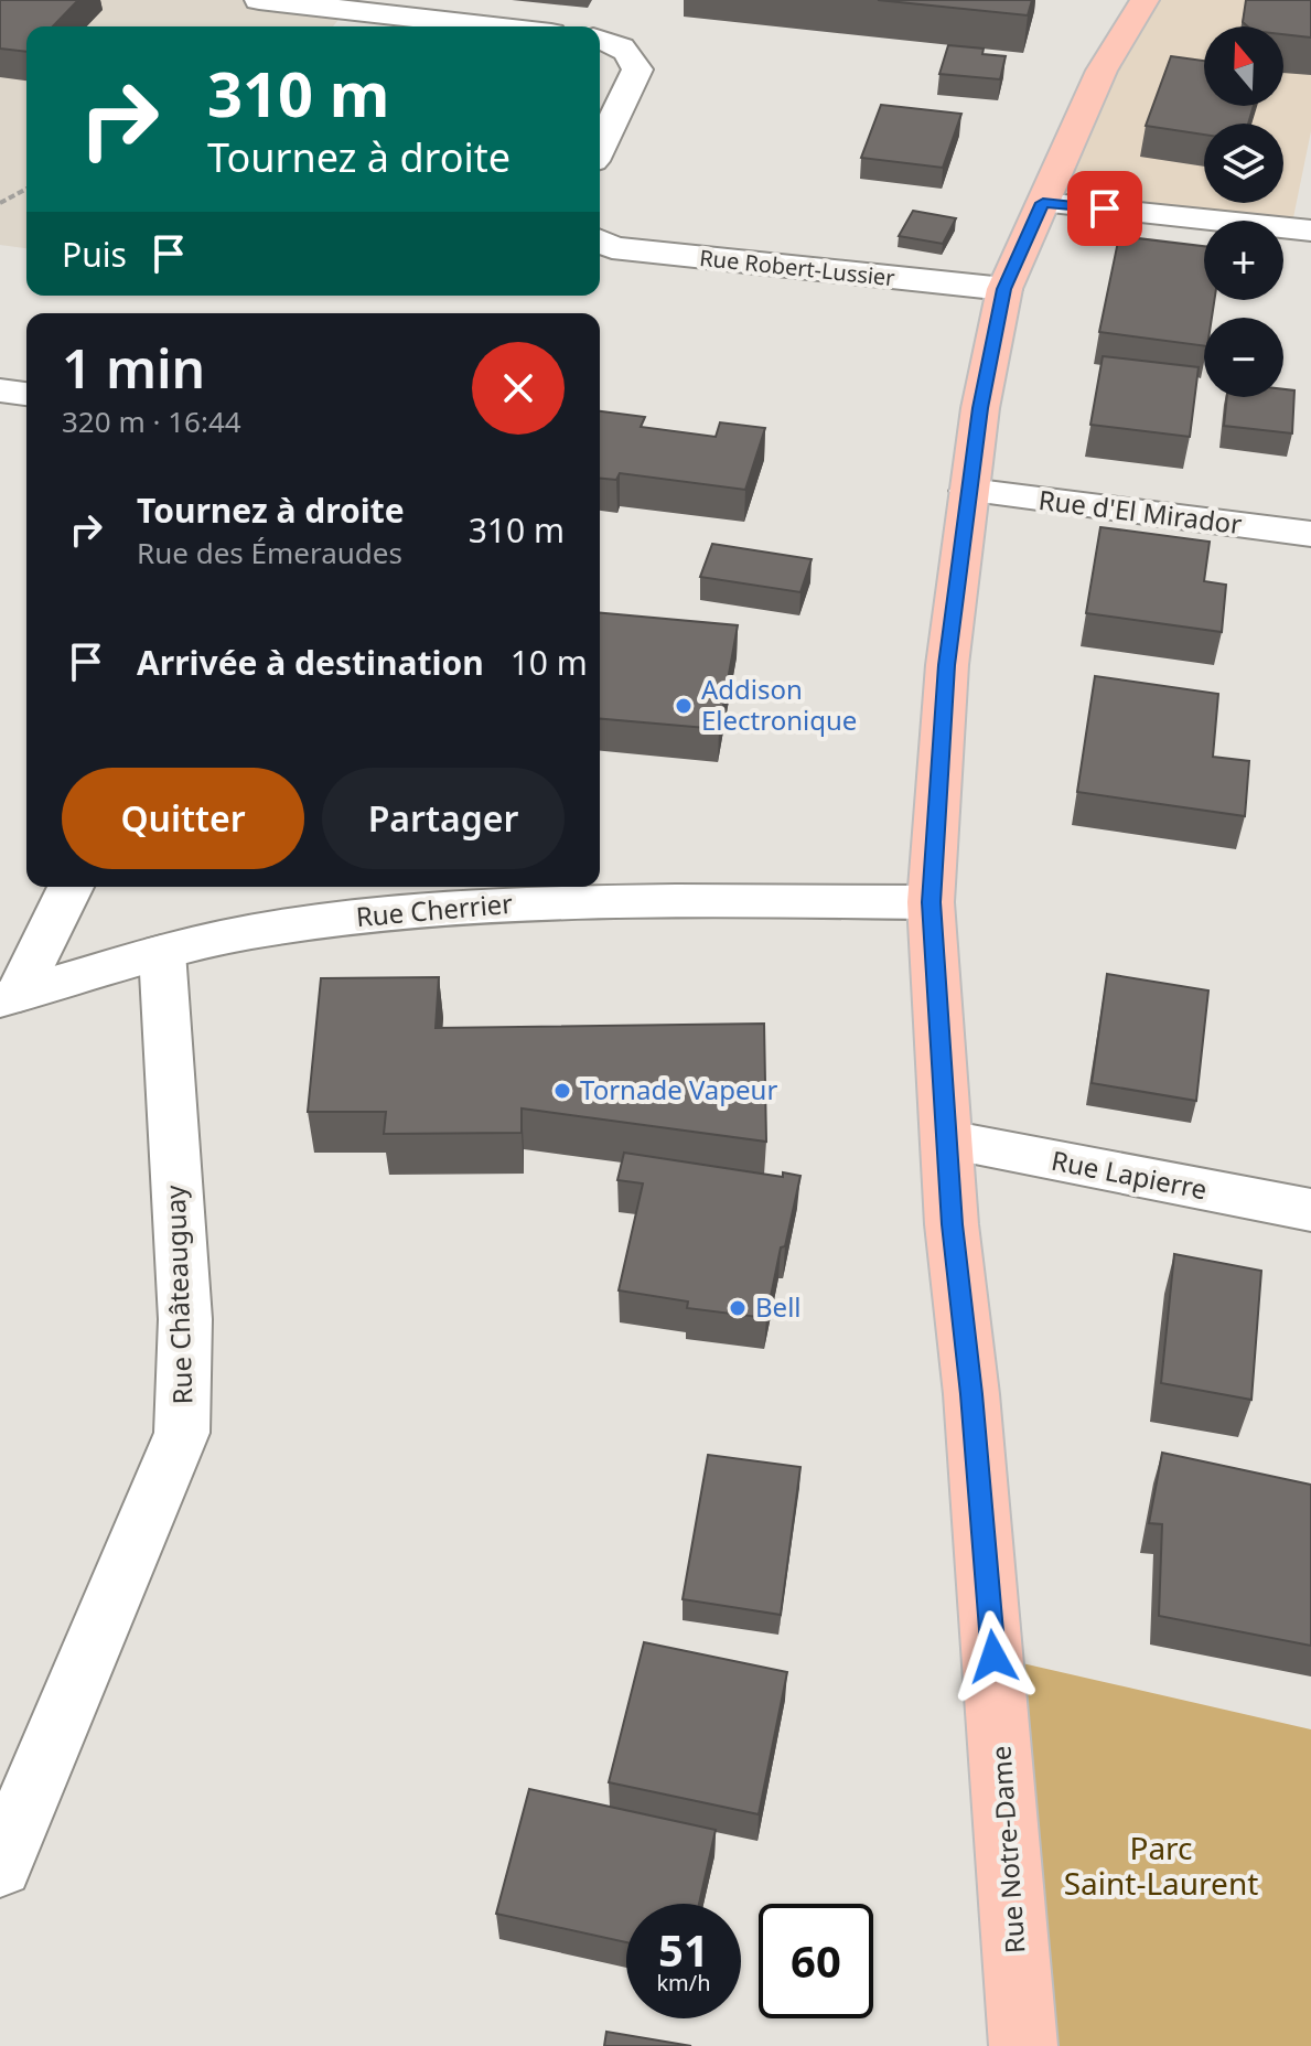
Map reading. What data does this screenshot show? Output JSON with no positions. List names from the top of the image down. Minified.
{"streets":{"main road":["Rue Notre-Dame"],"street":["Rue Robert-Lussier","Rue d'El Mirador","Rue Cherrier","Rue Lapierre","Rue Châteauguay"]},"crossings":[["Rue Robert-Lussier","Rue Notre-Dame"],["Rue d'El Mirador","Rue Notre-Dame"],["Rue Cherrier","Rue Châteauguay"],["Rue Cherrier","Rue Notre-Dame"],["Rue Lapierre","Rue Notre-Dame"]],"parks":["Parc Saint-Laurent"],"places":["Addison Electronique","Tornade Vapeur","Bell"],"north":"top","page":{"map_buttons":["+","−"],"turn":["310 m","Tournez à droite"],"then":"Puis","heading":["1 min","320 m · 16:44"],"list":[{"name":"Tournez à droite","note":"Rue des Émeraudes","value":"310 m"},{"name":"Arrivée à destination","value":"10 m"}],"buttons":["Quitter","Partager"],"speed":"51 km/h","limit":"60"}}
